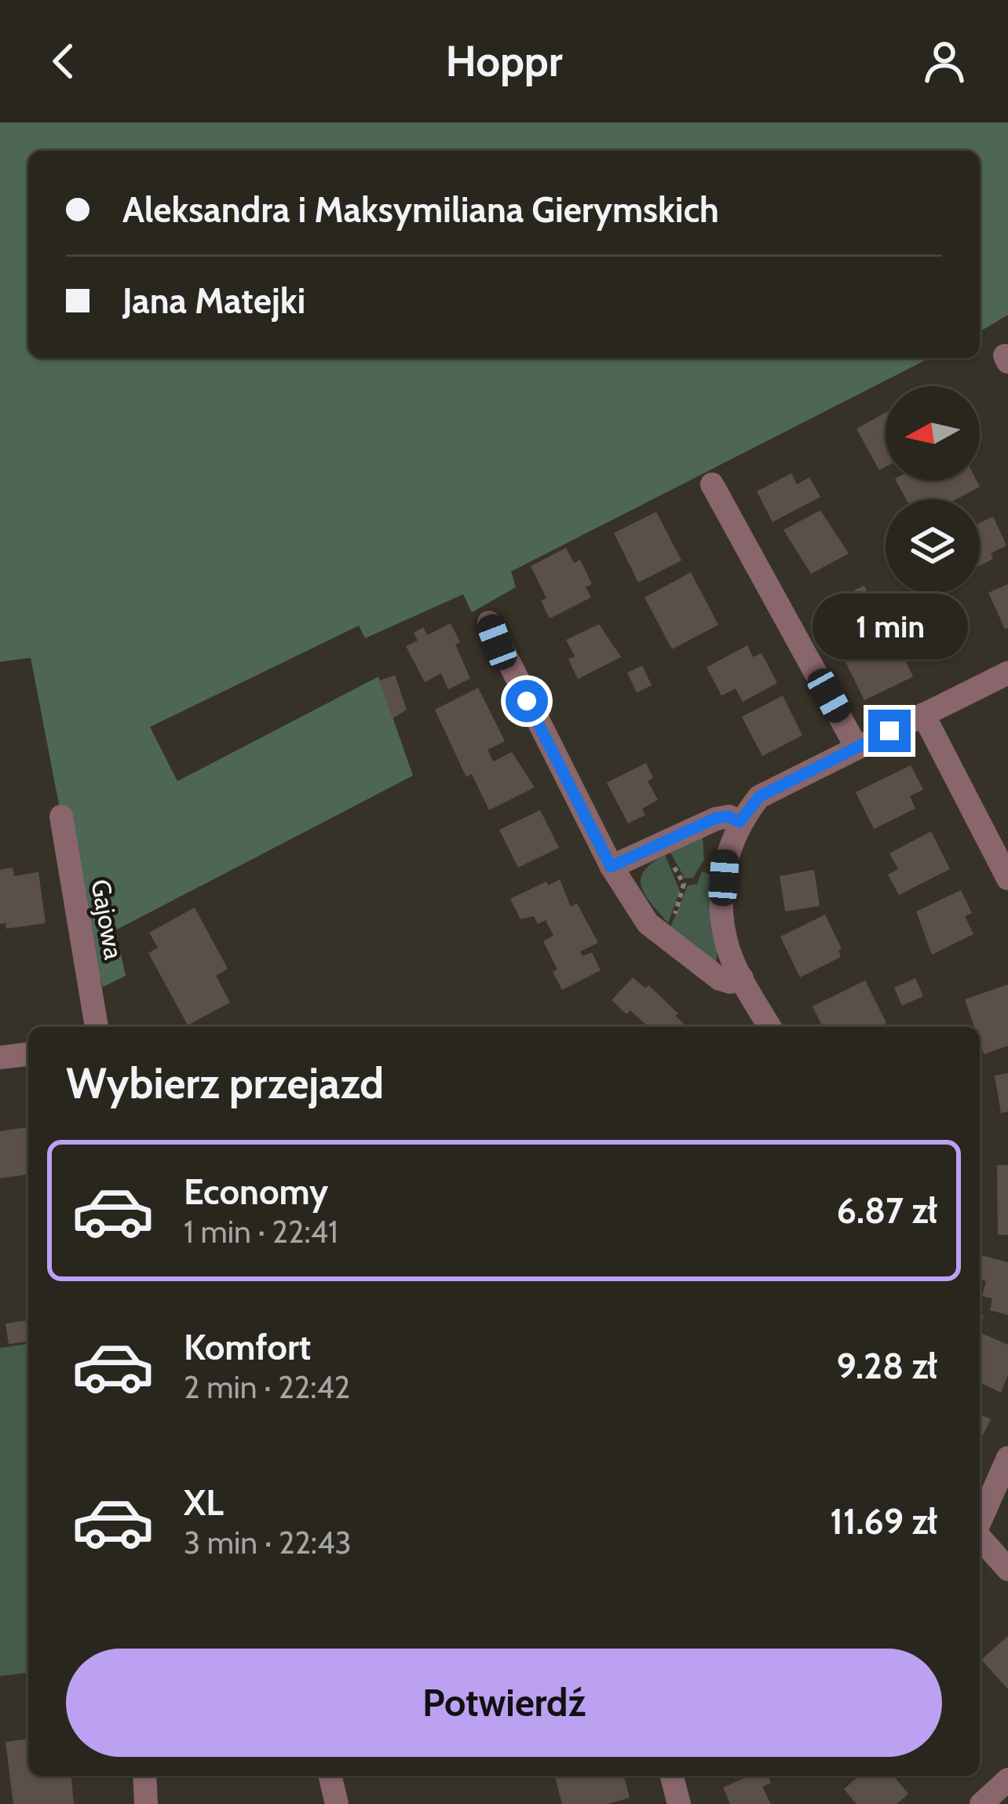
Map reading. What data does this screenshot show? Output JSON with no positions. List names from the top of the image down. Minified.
{"streets":{"street":["Gajowa"]},"north":"left","page":{"header":"Hoppr","banner":["Aleksandra i Maksymiliana Gierymskich","Jana Matejki"],"bubble":"1 min","heading":"Wybierz przejazd","list":[{"name":"Economy","note":"1 min · 22:41","value":"6.87 zł"},{"name":"Komfort","note":"2 min · 22:42","value":"9.28 zł"},{"name":"XL","note":"3 min · 22:43","value":"11.69 zł"}],"buttons":"Potwierdź"}}
